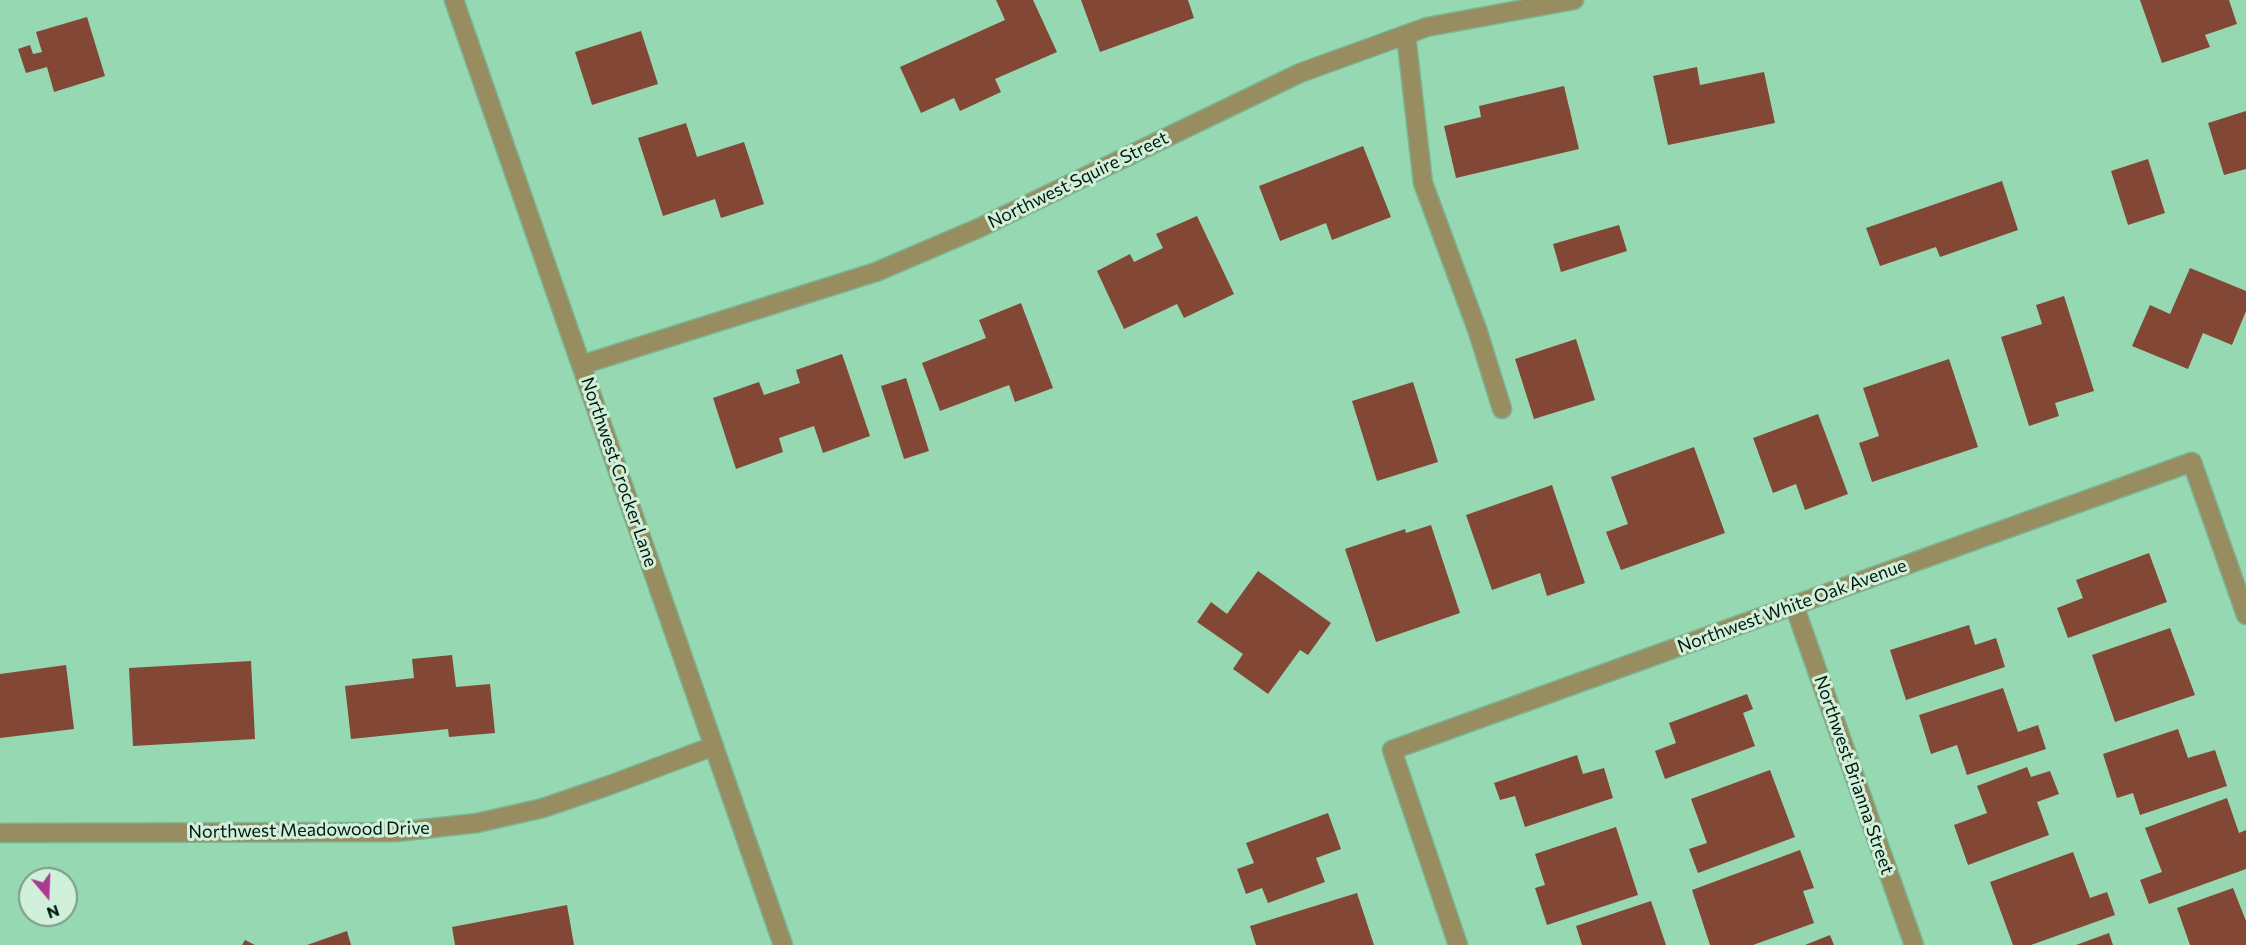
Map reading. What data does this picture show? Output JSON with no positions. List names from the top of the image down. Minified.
{"streets":{"street":["Northwest Squire Street","Northwest Crocker Lane","Northwest White Oak Avenue","Northwest Brianna Street","Northwest Meadowood Drive"]},"crossings":[["Northwest Squire Street","Northwest Crocker Lane"],["Northwest Crocker Lane","Northwest Meadowood Drive"],["Northwest White Oak Avenue","Northwest Brianna Street"]],"north":"bottom"}
